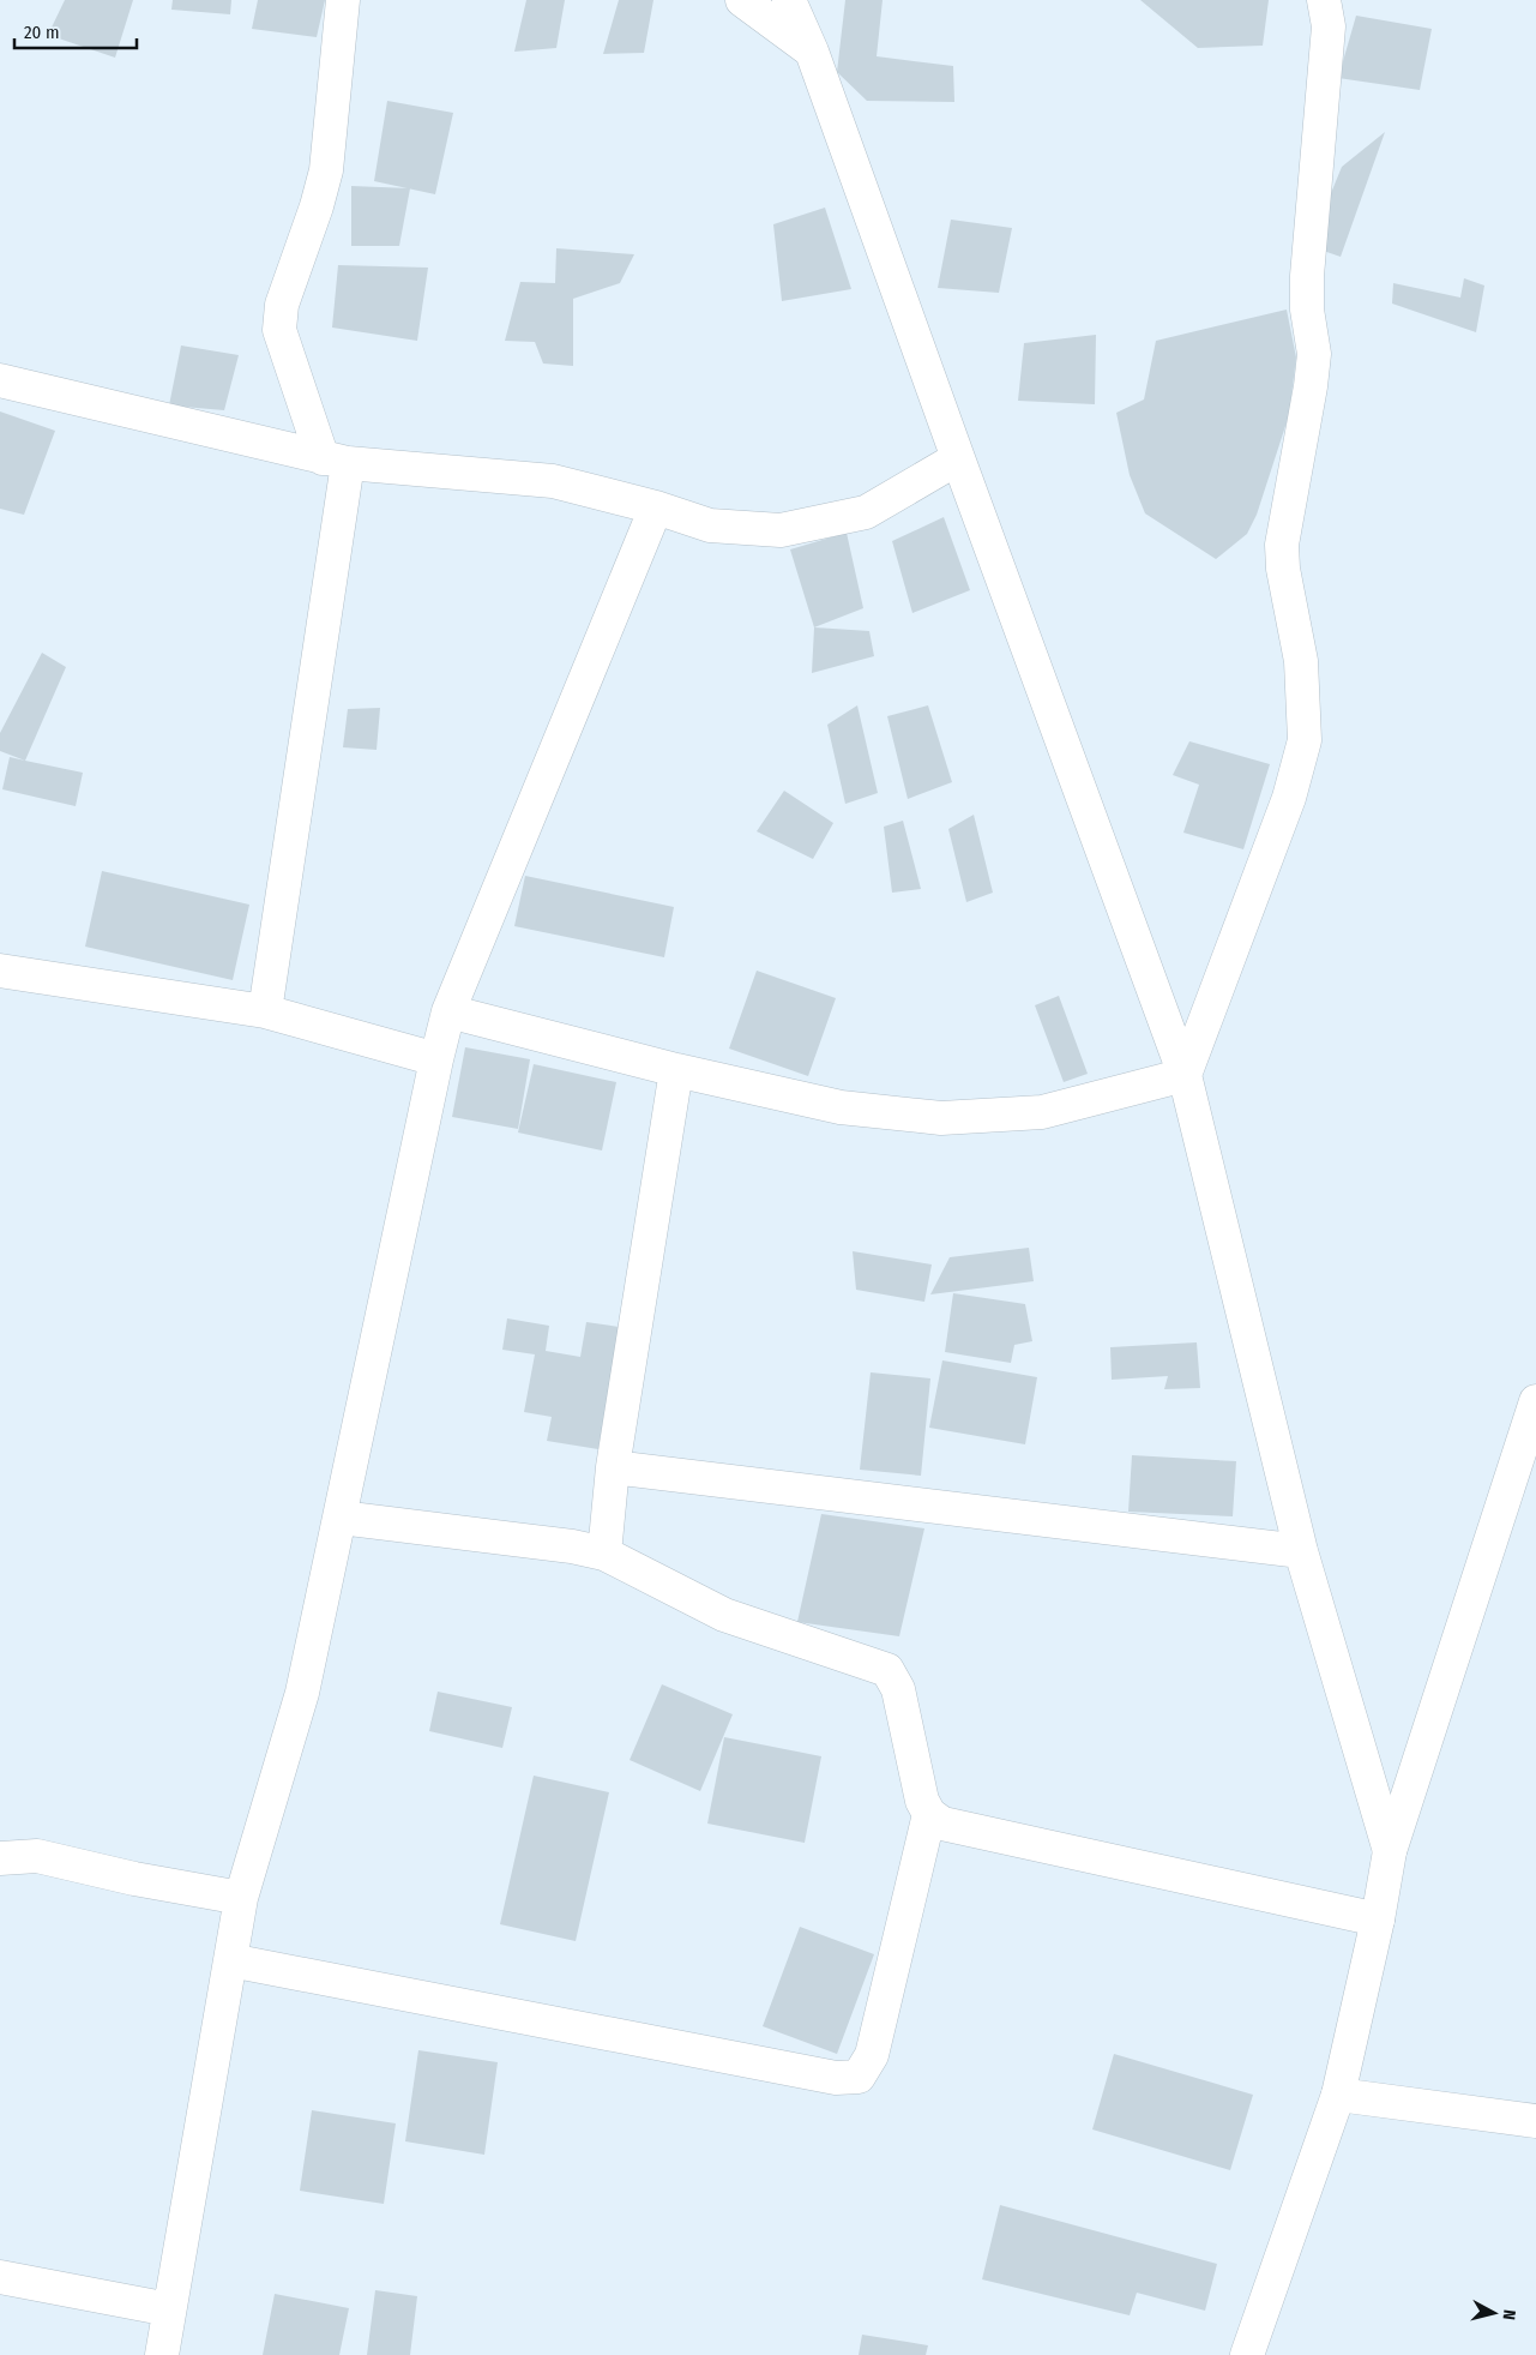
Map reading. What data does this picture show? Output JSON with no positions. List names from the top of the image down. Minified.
{"scale_bar":"20 m","north":"right"}
